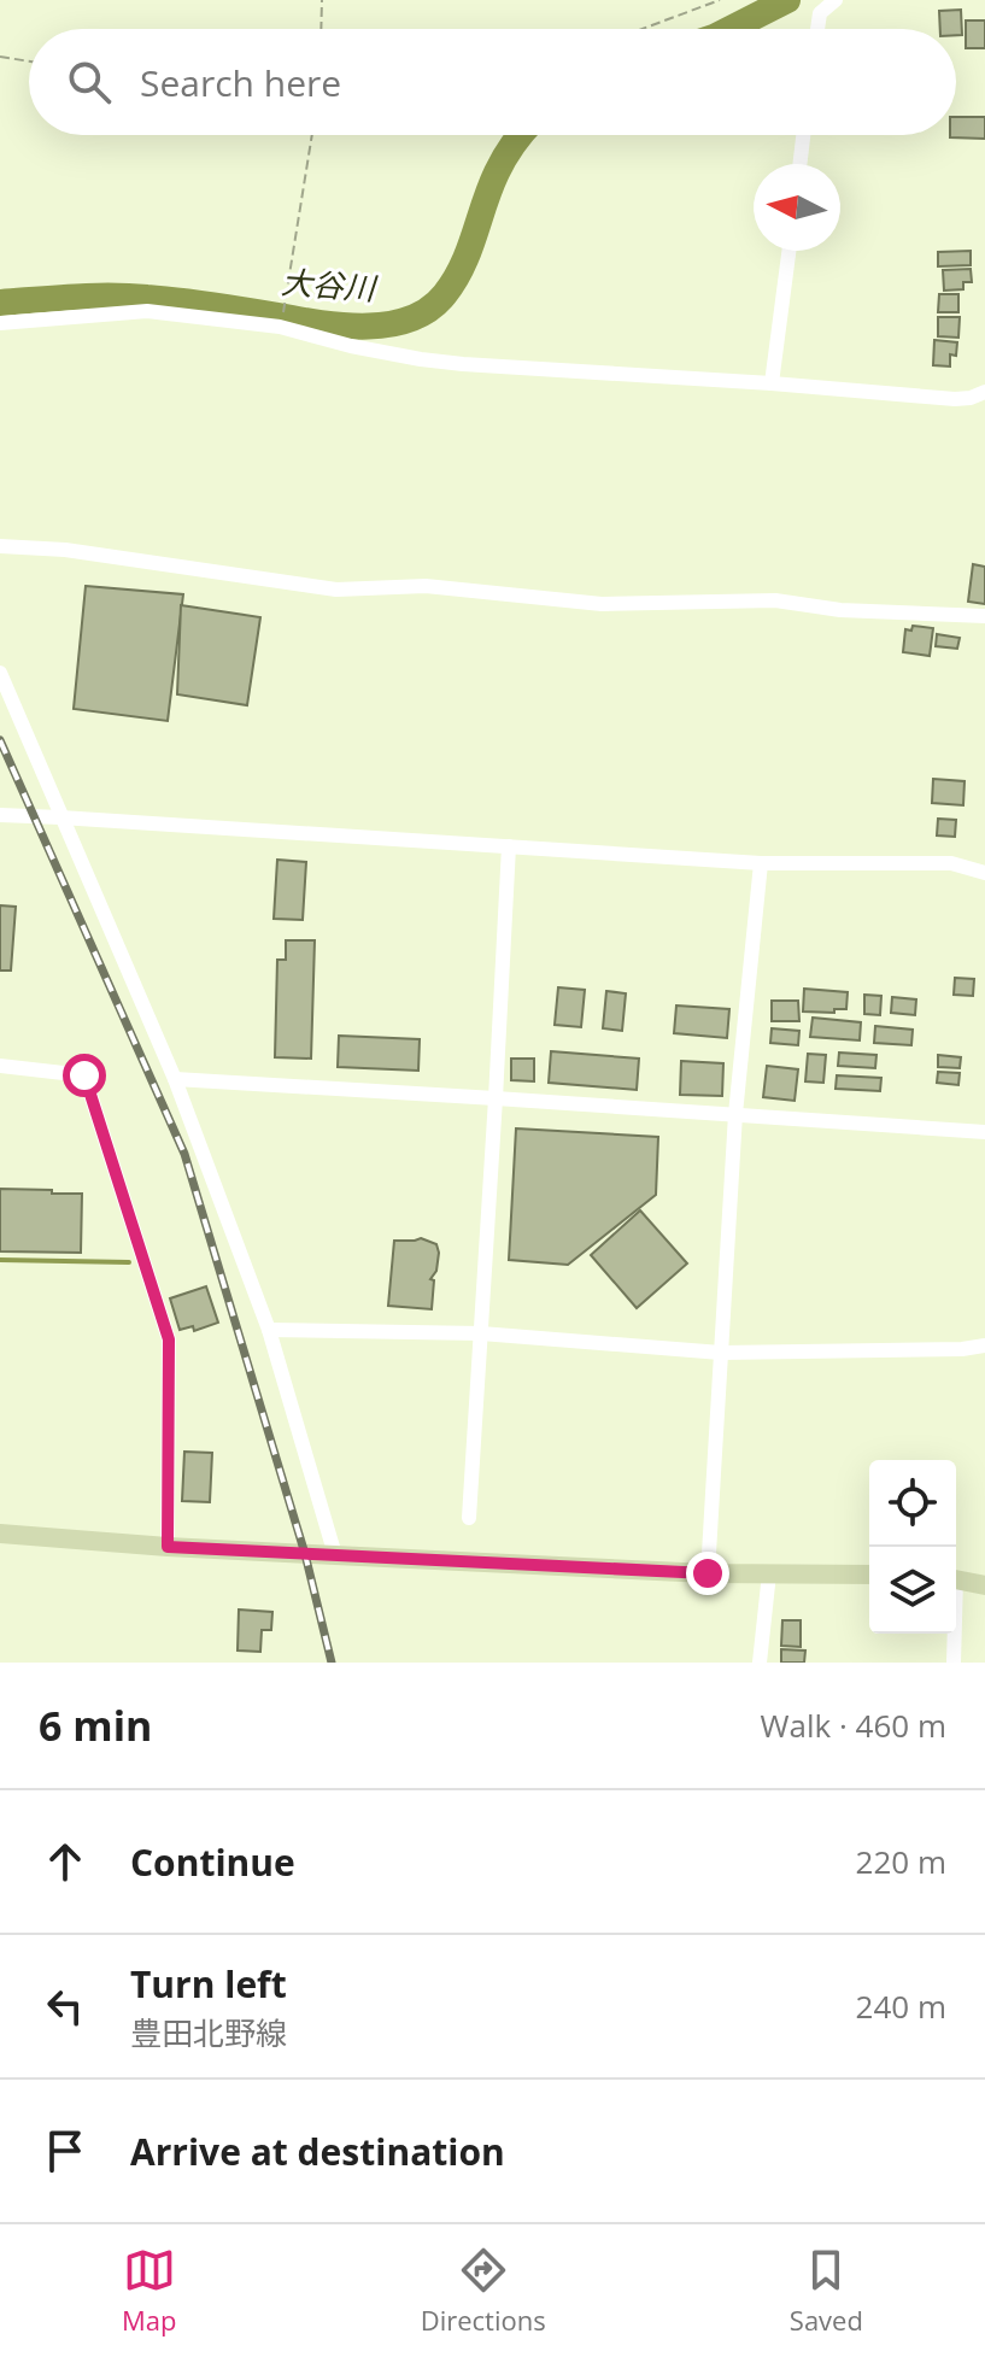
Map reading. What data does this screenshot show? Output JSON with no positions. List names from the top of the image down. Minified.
{"water":["大谷川"],"north":"left","page":{"search":"Search here","heading":["6 min","Walk · 460 m"],"list":[["Continue","220 m"],["Turn left","豊田北野線","240 m"],"Arrive at destination"],"nav":["Map","Directions","Saved"]}}
